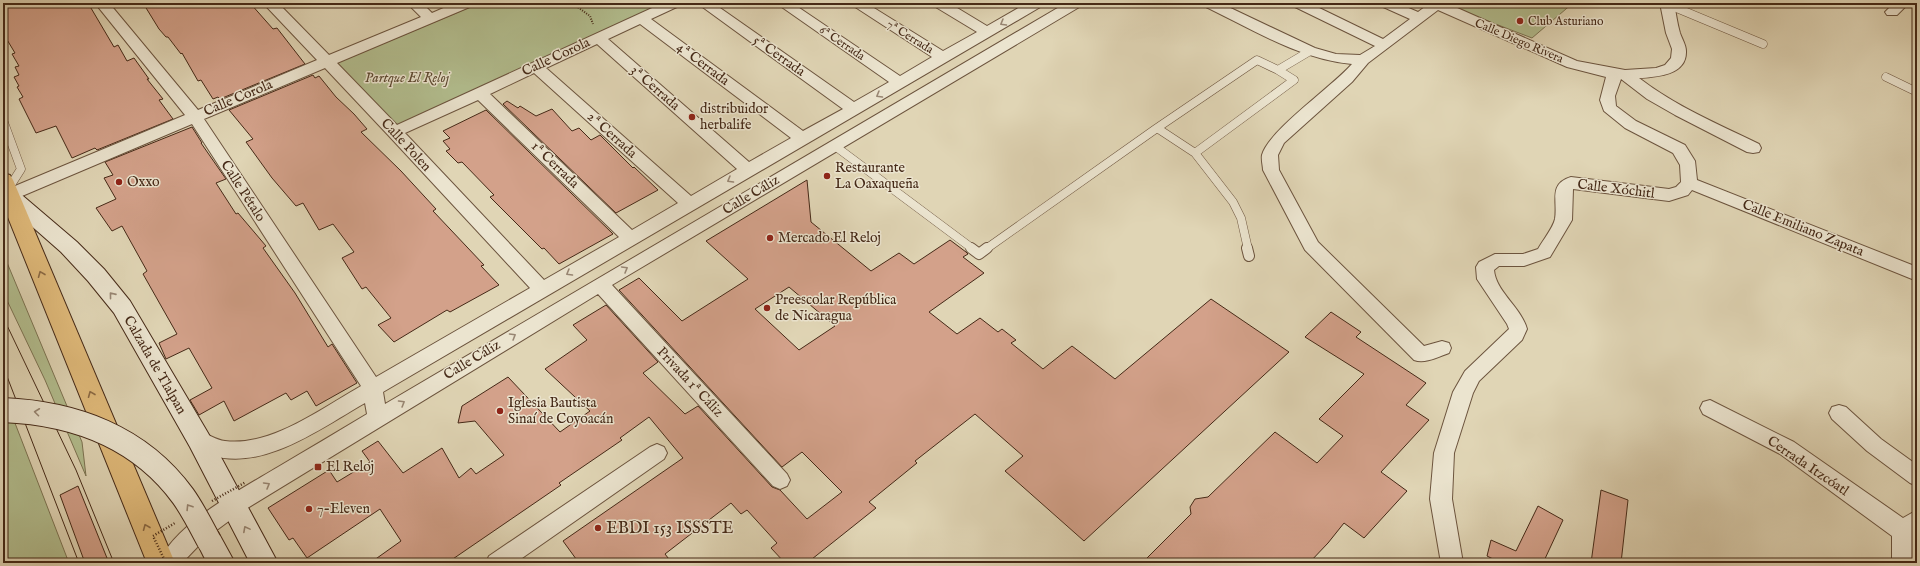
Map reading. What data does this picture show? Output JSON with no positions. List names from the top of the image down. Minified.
{"streets":{"street":["7ª Cerrada","Calle Diego Rivera","6ª Cerrada","5ª Cerrada","Calle Corola","4ª Cerrada","3ª Cerrada","2ª Cerrada","Calle Polen","1ª Cerrada","Calle Xóchitl","Calle Pétalo","Calle Cáliz","Calle Emiliano Zapata","Calzada de Tlalpan","Privada 1ª Cáliz","Cerrada Itzcóatl"]},"crossings":[["7ª Cerrada","Calle Cáliz"],["6ª Cerrada","Calle Cáliz"],["5ª Cerrada","Calle Cáliz"],["Calle Corola","4ª Cerrada"],["Calle Corola","3ª Cerrada"],["Calle Corola","2ª Cerrada"],["Calle Corola","Calle Polen"],["Calle Corola","1ª Cerrada"],["Calle Corola","Calle Pétalo"],["Calle Corola","Calzada de Tlalpan"],["4ª Cerrada","Calle Cáliz"],["3ª Cerrada","Calle Cáliz"],["2ª Cerrada","Calle Cáliz"],["Calle Polen","Calle Cáliz"],["1ª Cerrada","Calle Cáliz"],["Calle Xóchitl","Calle Emiliano Zapata"],["Calle Pétalo","Calle Cáliz"],["Calle Cáliz","Calzada de Tlalpan"],["Calle Cáliz","Privada 1ª Cáliz"]],"one_way":["Calzada de Tlalpan"],"parks":["Partque El Reloj"],"places":{"other":["Club Asturiano","distribuidor herbalife","Restaurante La Oaxaqueña","Oxxo","Mercado El Reloj","Preescolar República de Nicaragua","Iglesia Bautista Sinaí de Coyoacán","7-Eleven","EBDI 153 ISSSTE"],"transit":["El Reloj"]}}
